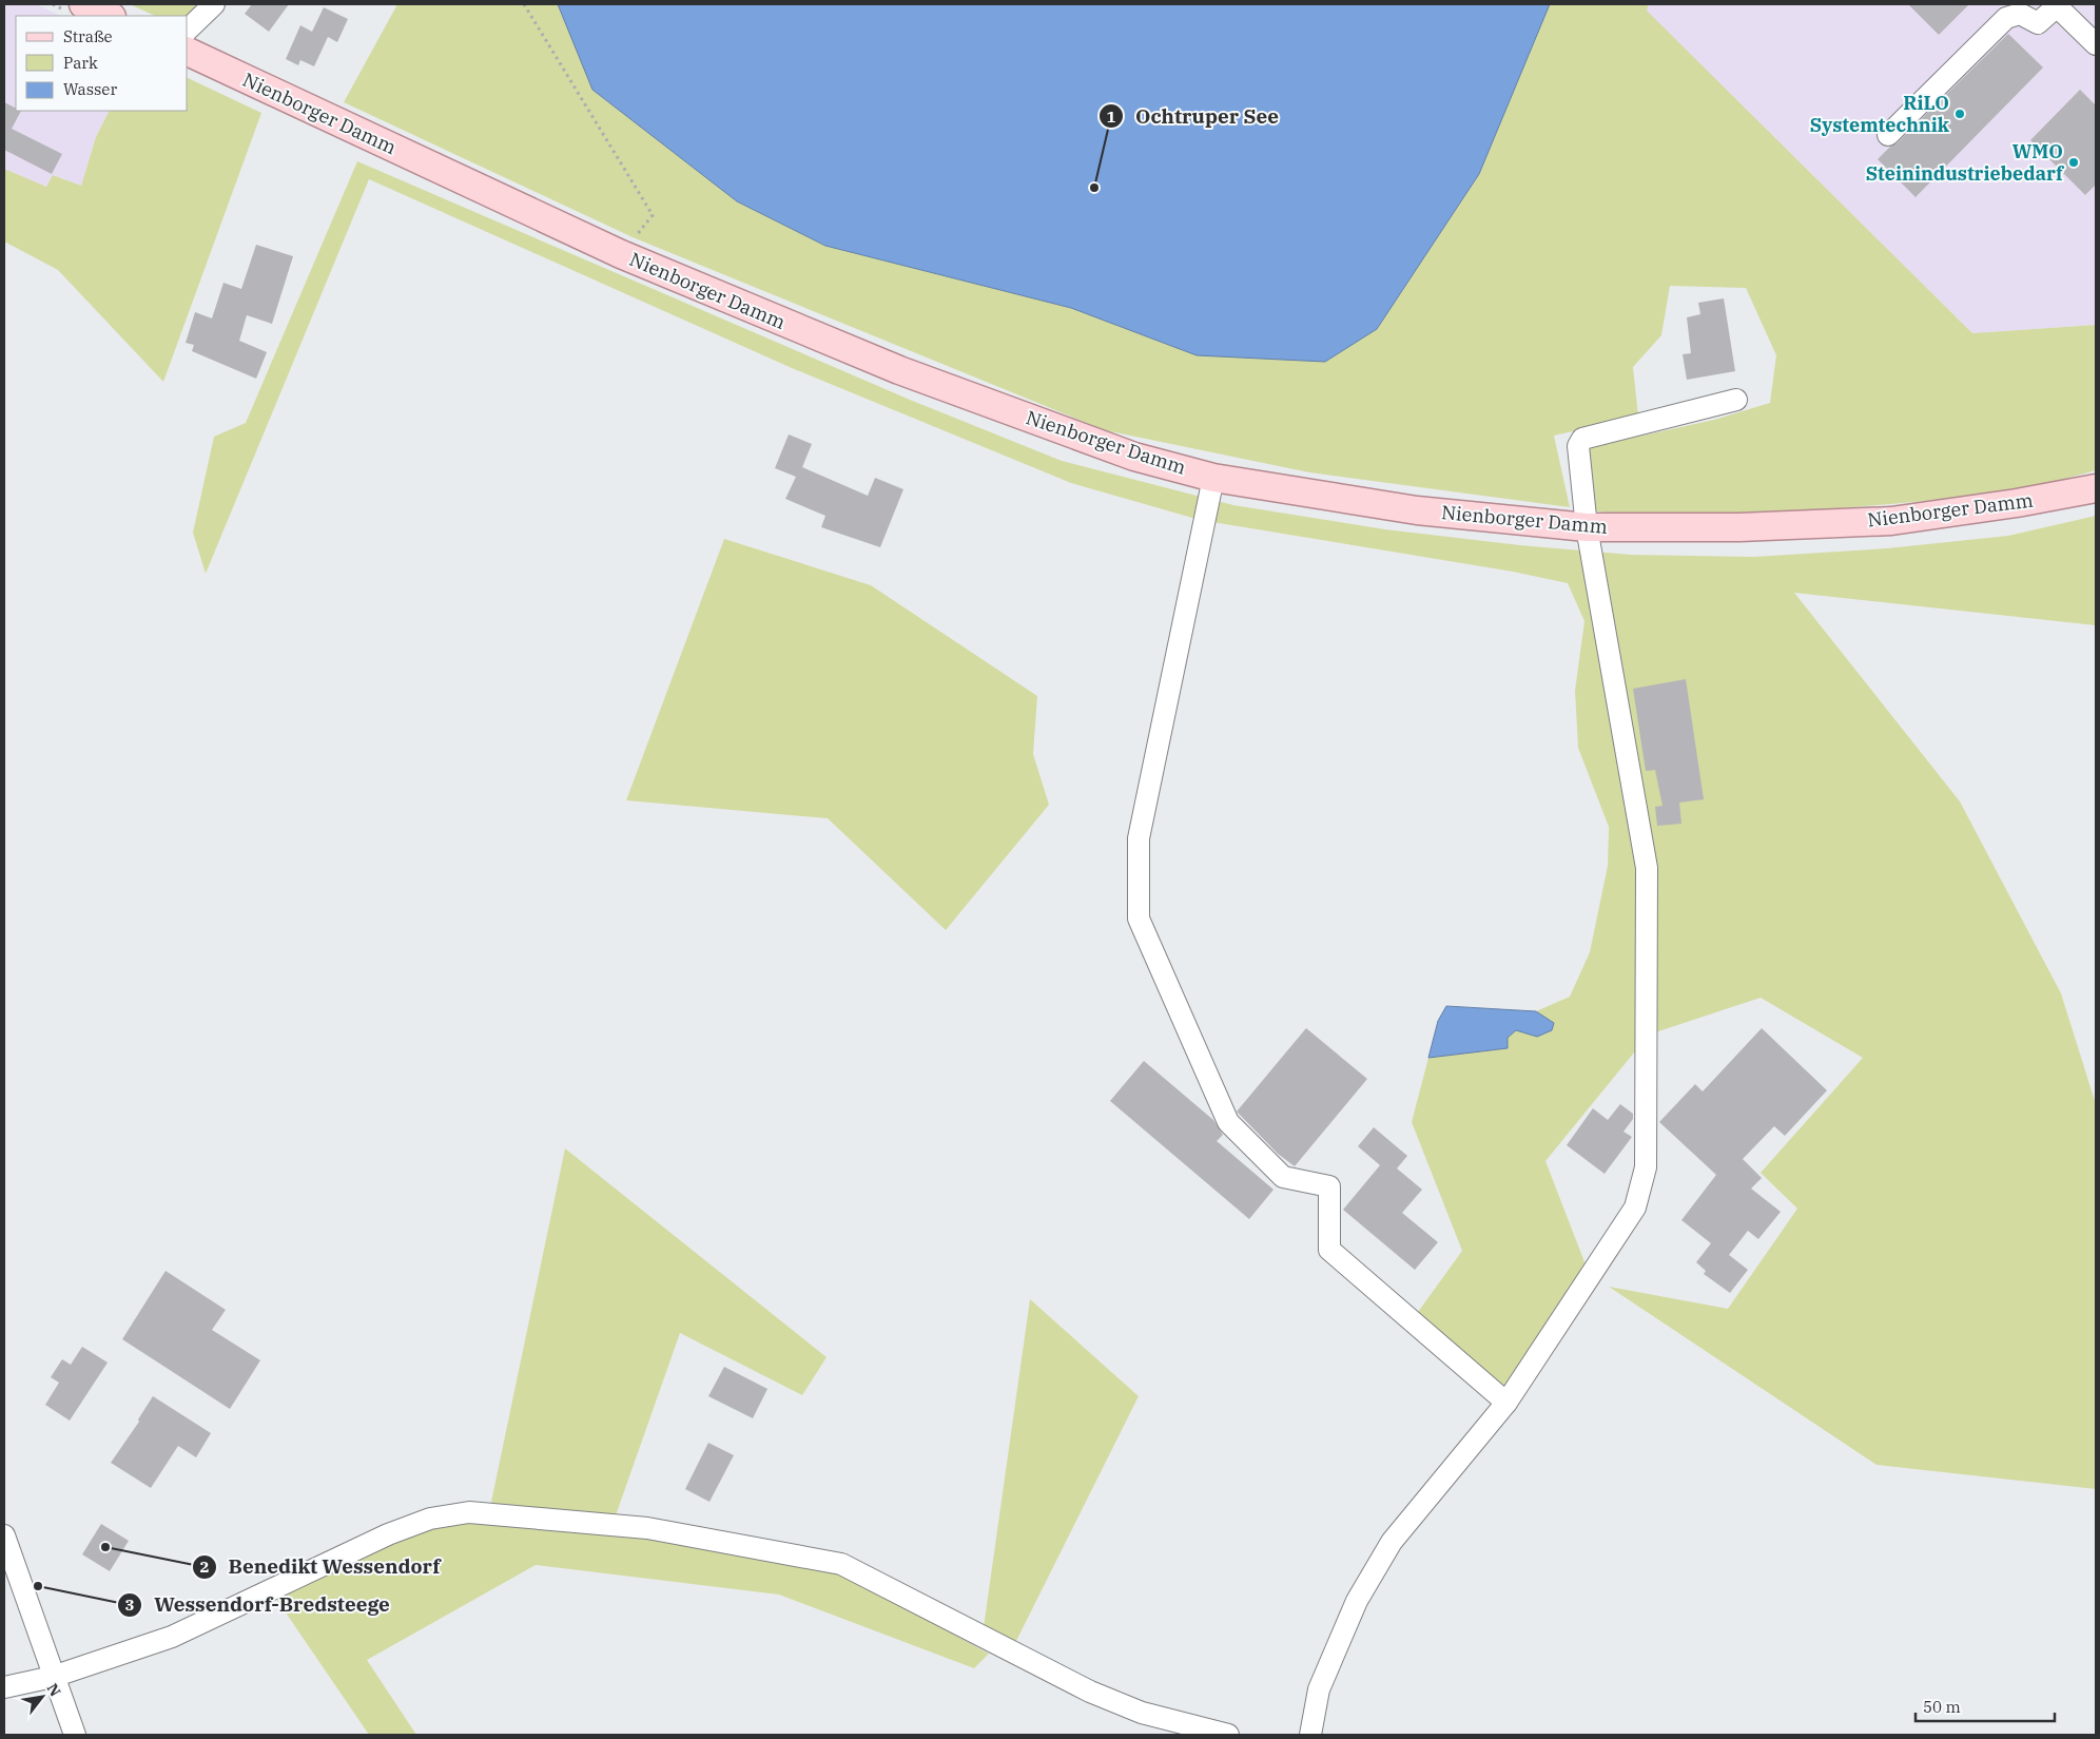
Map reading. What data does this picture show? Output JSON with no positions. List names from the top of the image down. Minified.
{"streets":{"main road":["Nienborger Damm"]},"places":["RiLO Systemtechnik","WMO Steinindustriebedarf","Ochtruper See","Benedikt Wessendorf","Wessendorf-Bredsteege"],"legend":["Straße","Park","Wasser"],"scale_bar":"50 m","north":"top right"}
